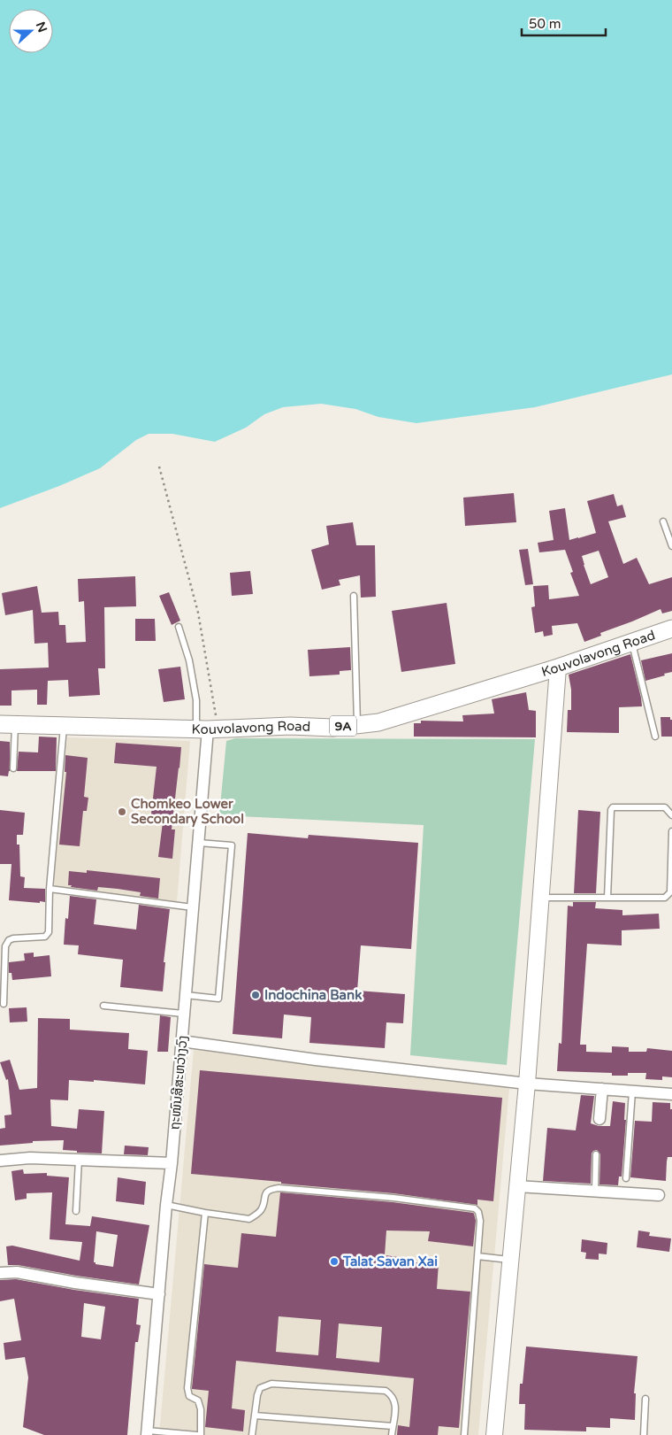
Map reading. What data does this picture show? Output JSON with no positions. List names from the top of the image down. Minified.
{"streets":{"main road":["Kouvolavong Road","9A"],"street":["ຖະໜົນສີສະຫວ່າງວົງ"]},"crossings":[["Kouvolavong Road","ຖະໜົນສີສະຫວ່າງວົງ"]],"places":["Chomkeo Lower Secondary School","Indochina Bank","Talat Savan Xai"],"scale_bar":"50 m","north":"right"}
